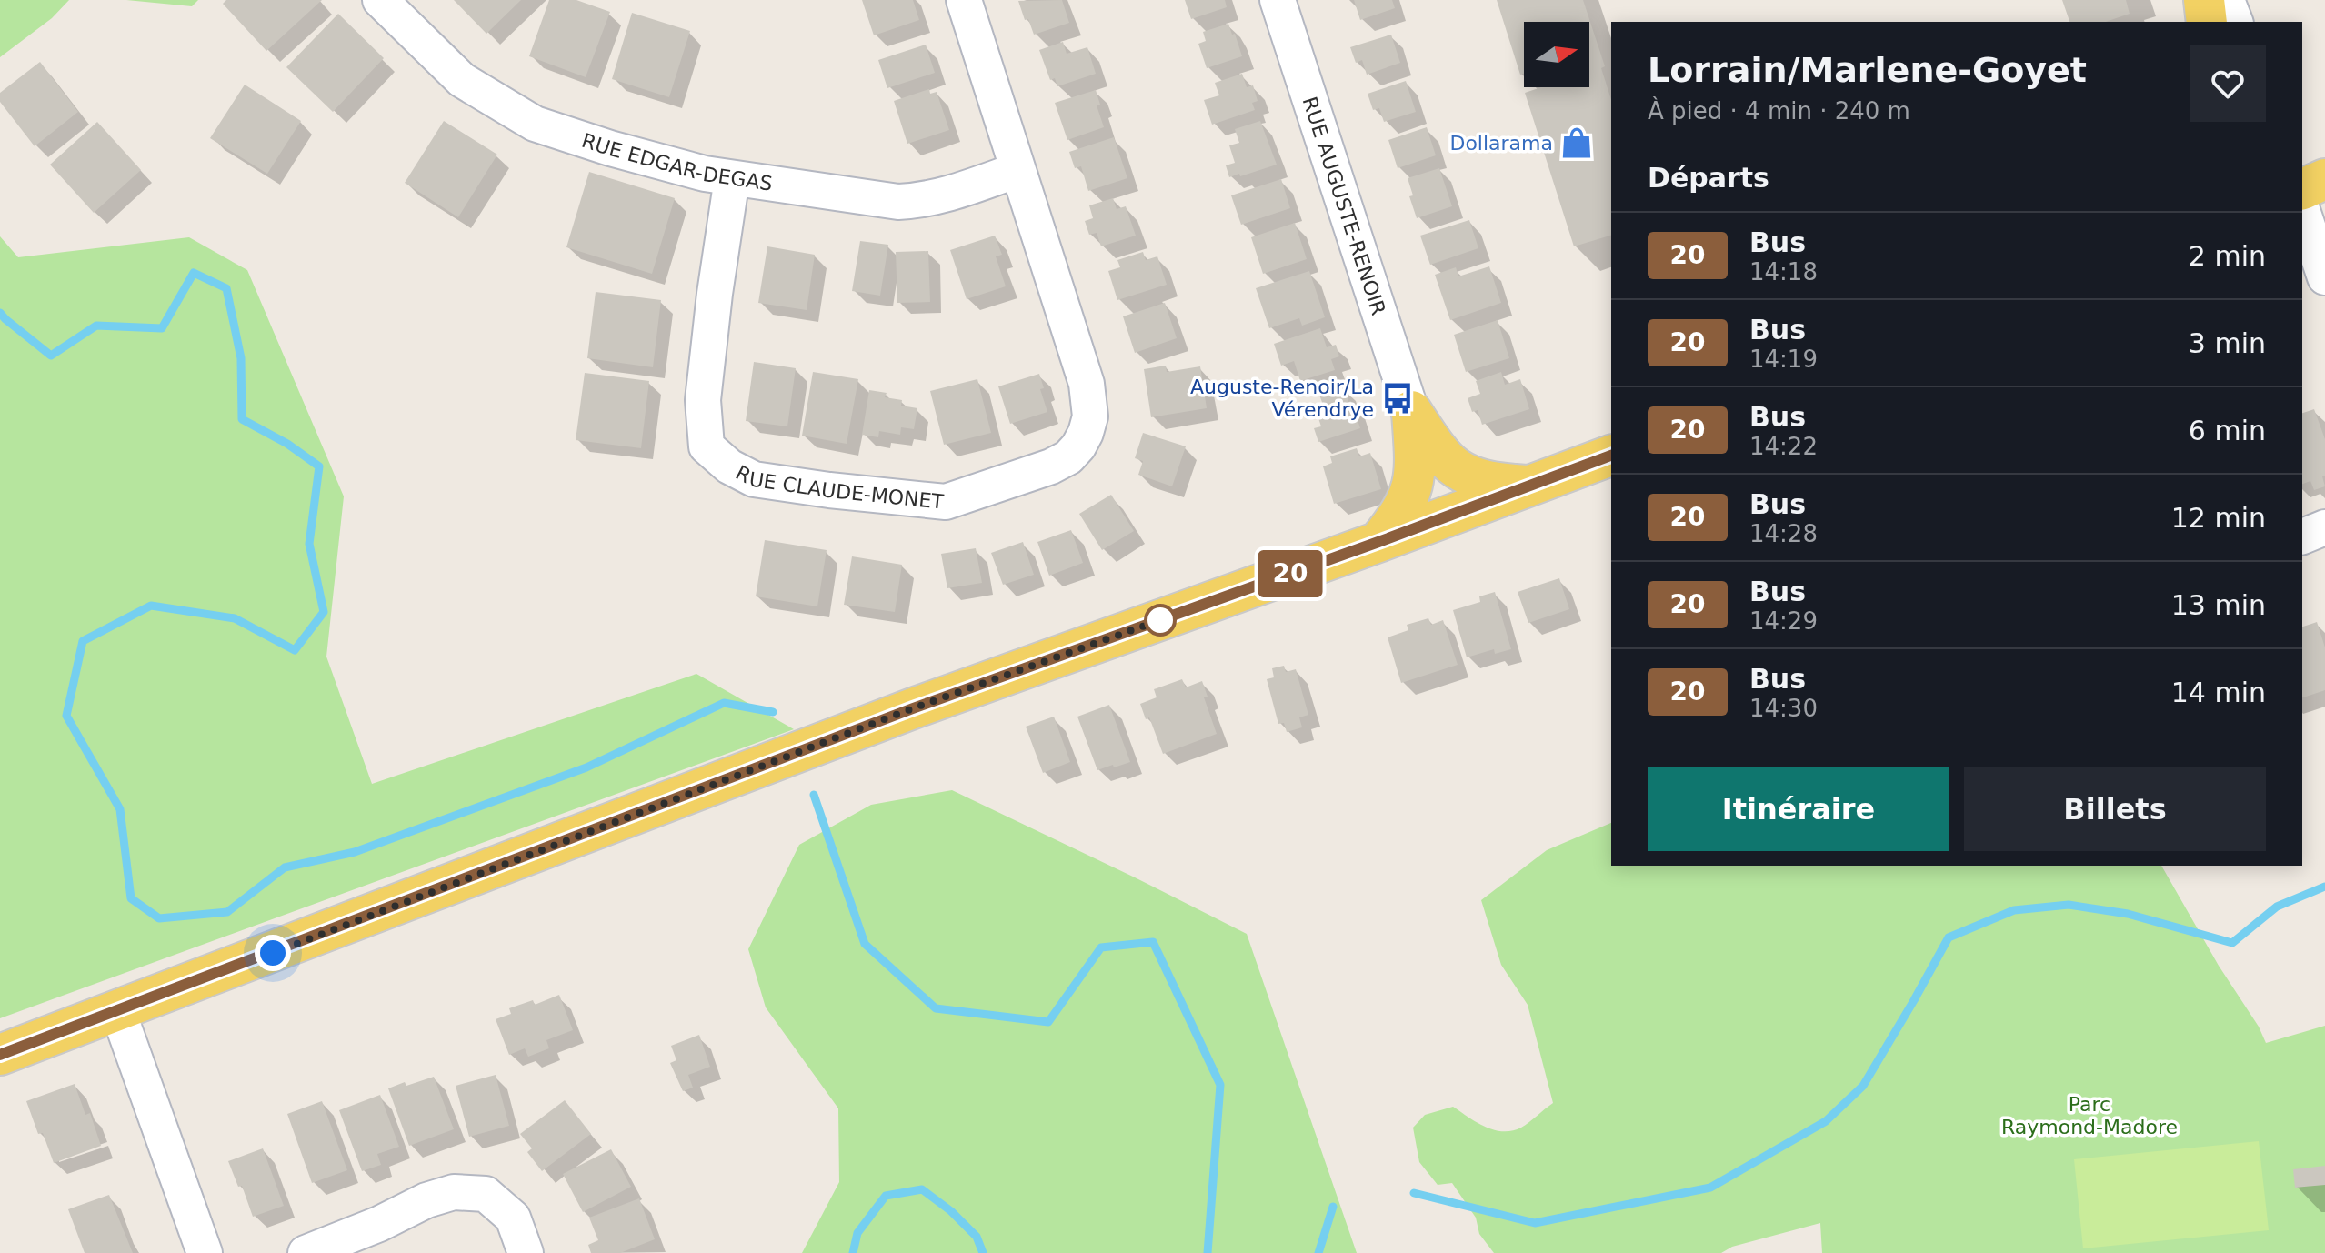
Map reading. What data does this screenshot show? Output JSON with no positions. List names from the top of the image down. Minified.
{"streets":{"street":["RUE EDGAR-DEGAS","RUE AUGUSTE-RENOIR","RUE CLAUDE-MONET"]},"crossings":[["RUE EDGAR-DEGAS","RUE CLAUDE-MONET"]],"parks":["Parc Raymond-Madore"],"places":{"shop":["Dollarama"],"bus stop":["Auguste-Renoir/La Vérendrye"]},"lines":["bus line 20"],"north":"right","page":{"on_map":"20","heading":[["Lorrain/Marlene-Goyet","À pied · 4 min · 240 m"],"Départs"],"list":[{"mark":"20","name":"Bus","note":"14:18","value":"2 min"},{"mark":"20","name":"Bus","note":"14:19","value":"3 min"},{"mark":"20","name":"Bus","note":"14:22","value":"6 min"},{"mark":"20","name":"Bus","note":"14:28","value":"12 min"},{"mark":"20","name":"Bus","note":"14:29","value":"13 min"},{"mark":"20","name":"Bus","note":"14:30","value":"14 min"}],"buttons":["Itinéraire","Billets"]}}
